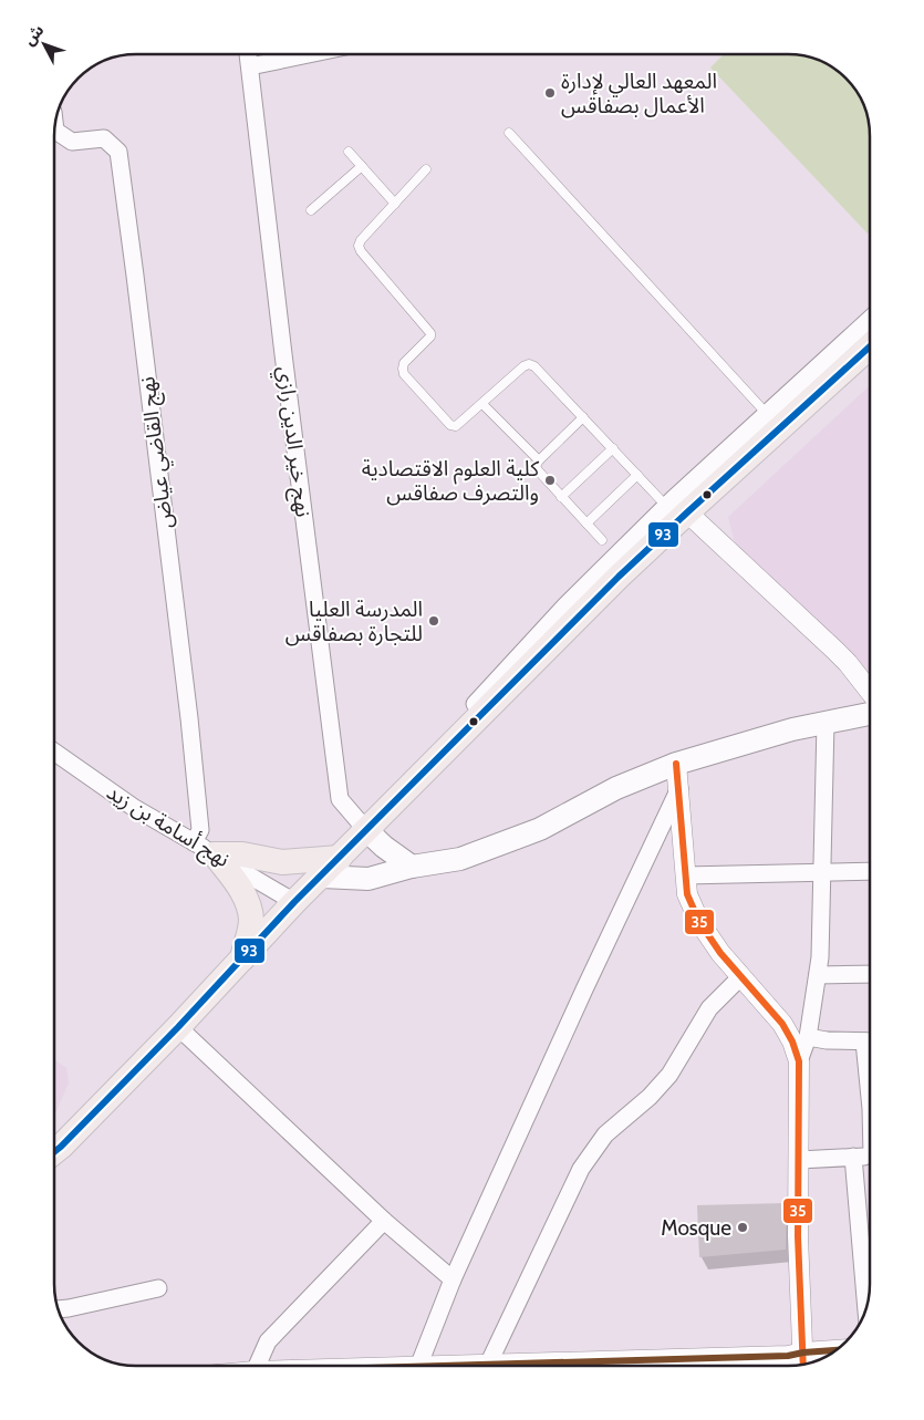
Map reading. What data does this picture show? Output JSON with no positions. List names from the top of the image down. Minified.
{"streets":{"street":["نهج خير الدين رازي","نهج القاضي عياض","نهج أسامة بن زيد"]},"crossings":[["نهج القاضي عياض","نهج أسامة بن زيد"]],"places":["المعهد العالي لإدارة الأعمال بصفاقس","كلية العلوم الاقتصادية والتصرف صفاقس","المدرسة العليا للتجارة بصفاقس","Mosque"],"lines":["transit line 93","transit line 35"],"north":"top left"}
